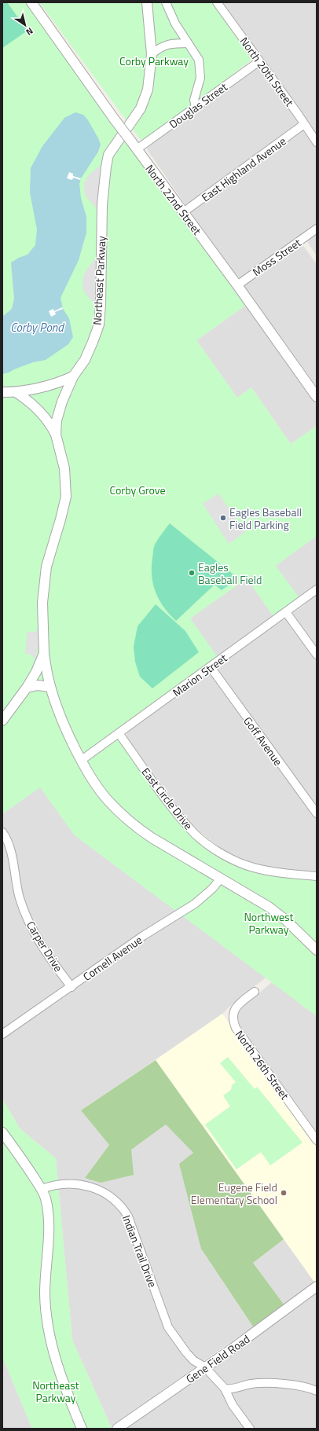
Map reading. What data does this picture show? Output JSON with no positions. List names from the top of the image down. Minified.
{"streets":{"street":["North 20th Street","Douglas Street","East Highland Avenue","North 22nd Street","Moss Street","Northeast Parkway","Marion Street","Goff Avenue","East Circle Drive","Carper Drive","Cornell Avenue","North 26th Street","Indian Trail Drive","Gene Field Road"]},"crossings":[["North 20th Street","Douglas Street"],["North 20th Street","East Highland Avenue"],["Douglas Street","North 22nd Street"],["East Highland Avenue","North 22nd Street"],["North 22nd Street","Moss Street"],["Marion Street","Goff Avenue"],["Marion Street","East Circle Drive"],["Carper Drive","Cornell Avenue"],["Indian Trail Drive","Gene Field Road"]],"water":["Corby Pond"],"parks":["Corby Parkway","Corby Grove","Northwest Parkway","Northeast Parkway"],"places":["Eagles Baseball Field Parking","Eagles Baseball Field","Eugene Field Elementary School"],"north":"bottom right"}
